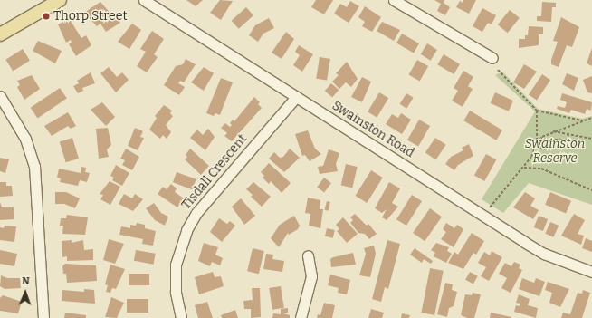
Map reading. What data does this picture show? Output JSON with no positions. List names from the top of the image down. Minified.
{"streets":{"street":["Swainston Road","Tisdall Crescent"]},"crossings":[["Swainston Road","Tisdall Crescent"]],"parks":["Swainston Reserve"],"places":["Thorp Street"],"north":"top"}
